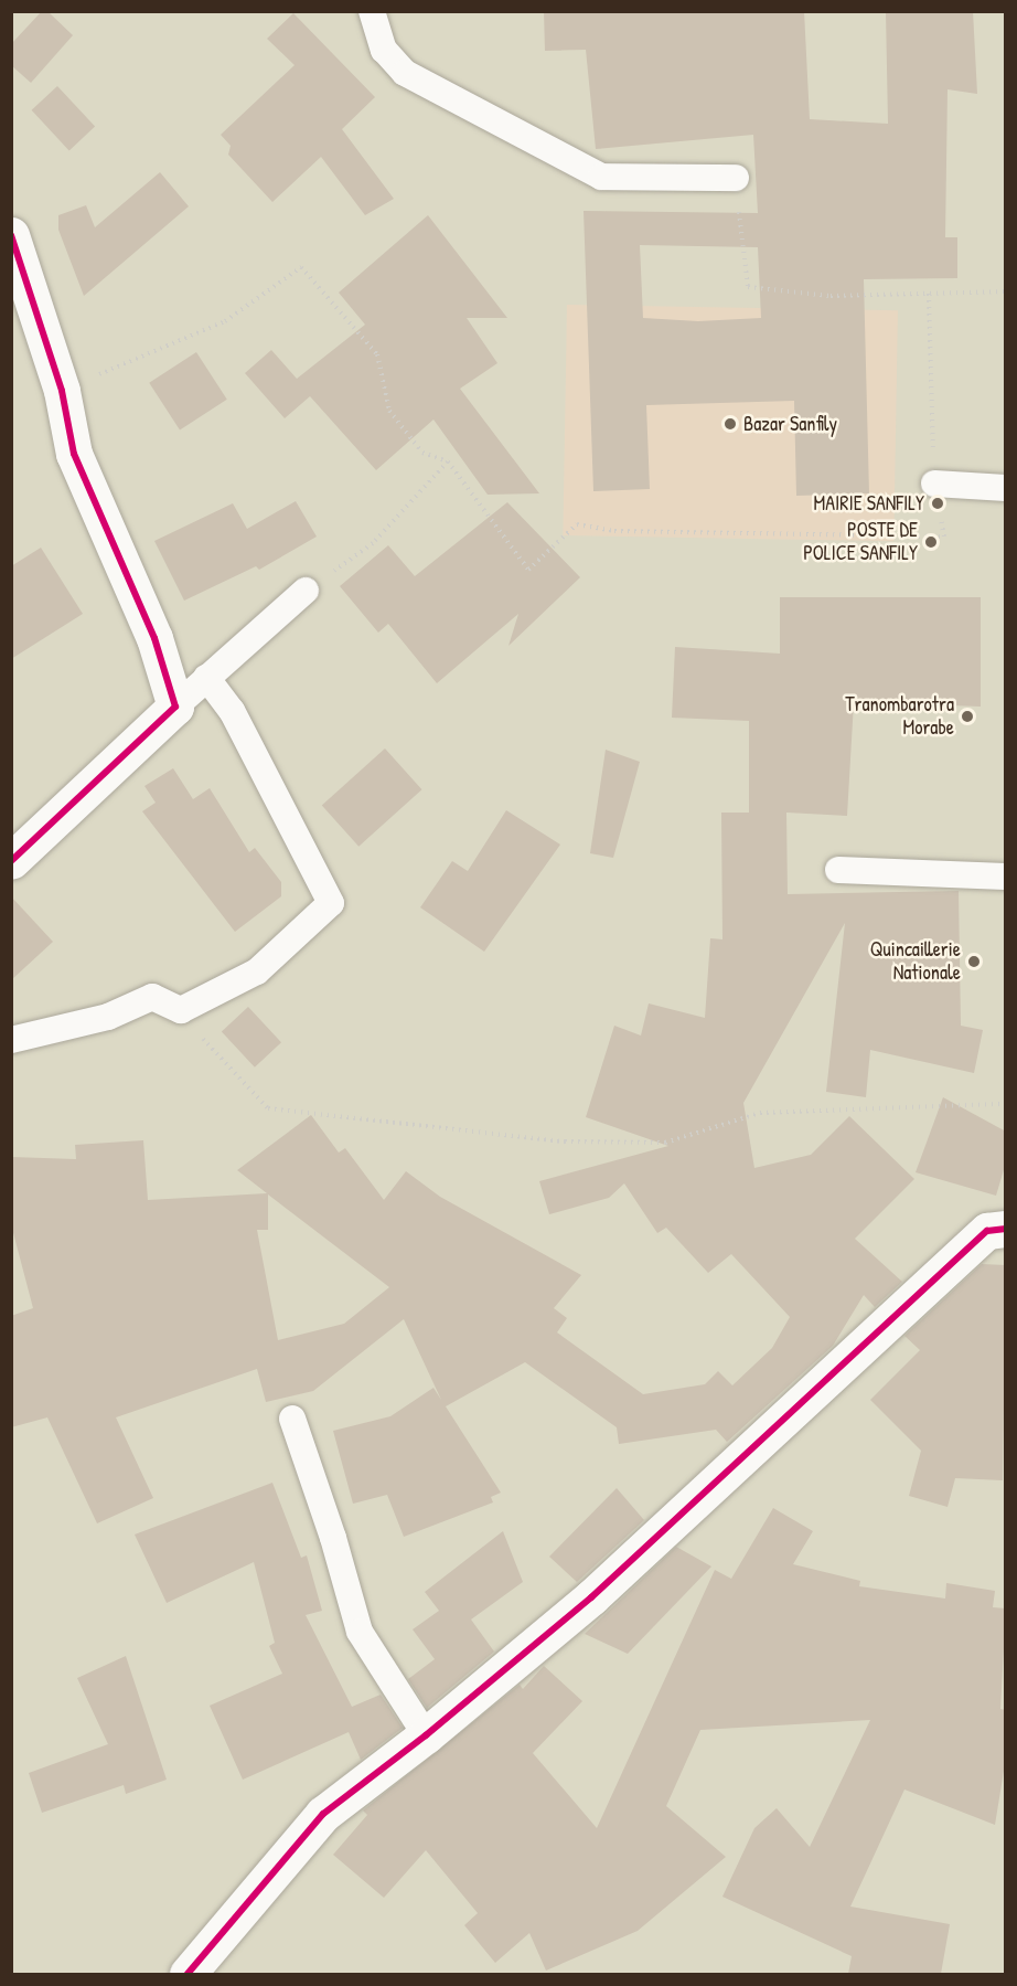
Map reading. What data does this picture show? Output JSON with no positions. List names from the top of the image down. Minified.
{"places":["Bazar Sanfily","MAIRIE SANFILY","POSTE DE POLICE SANFILY","Tranombarotra Morabe","Quincaillerie Nationale"]}
